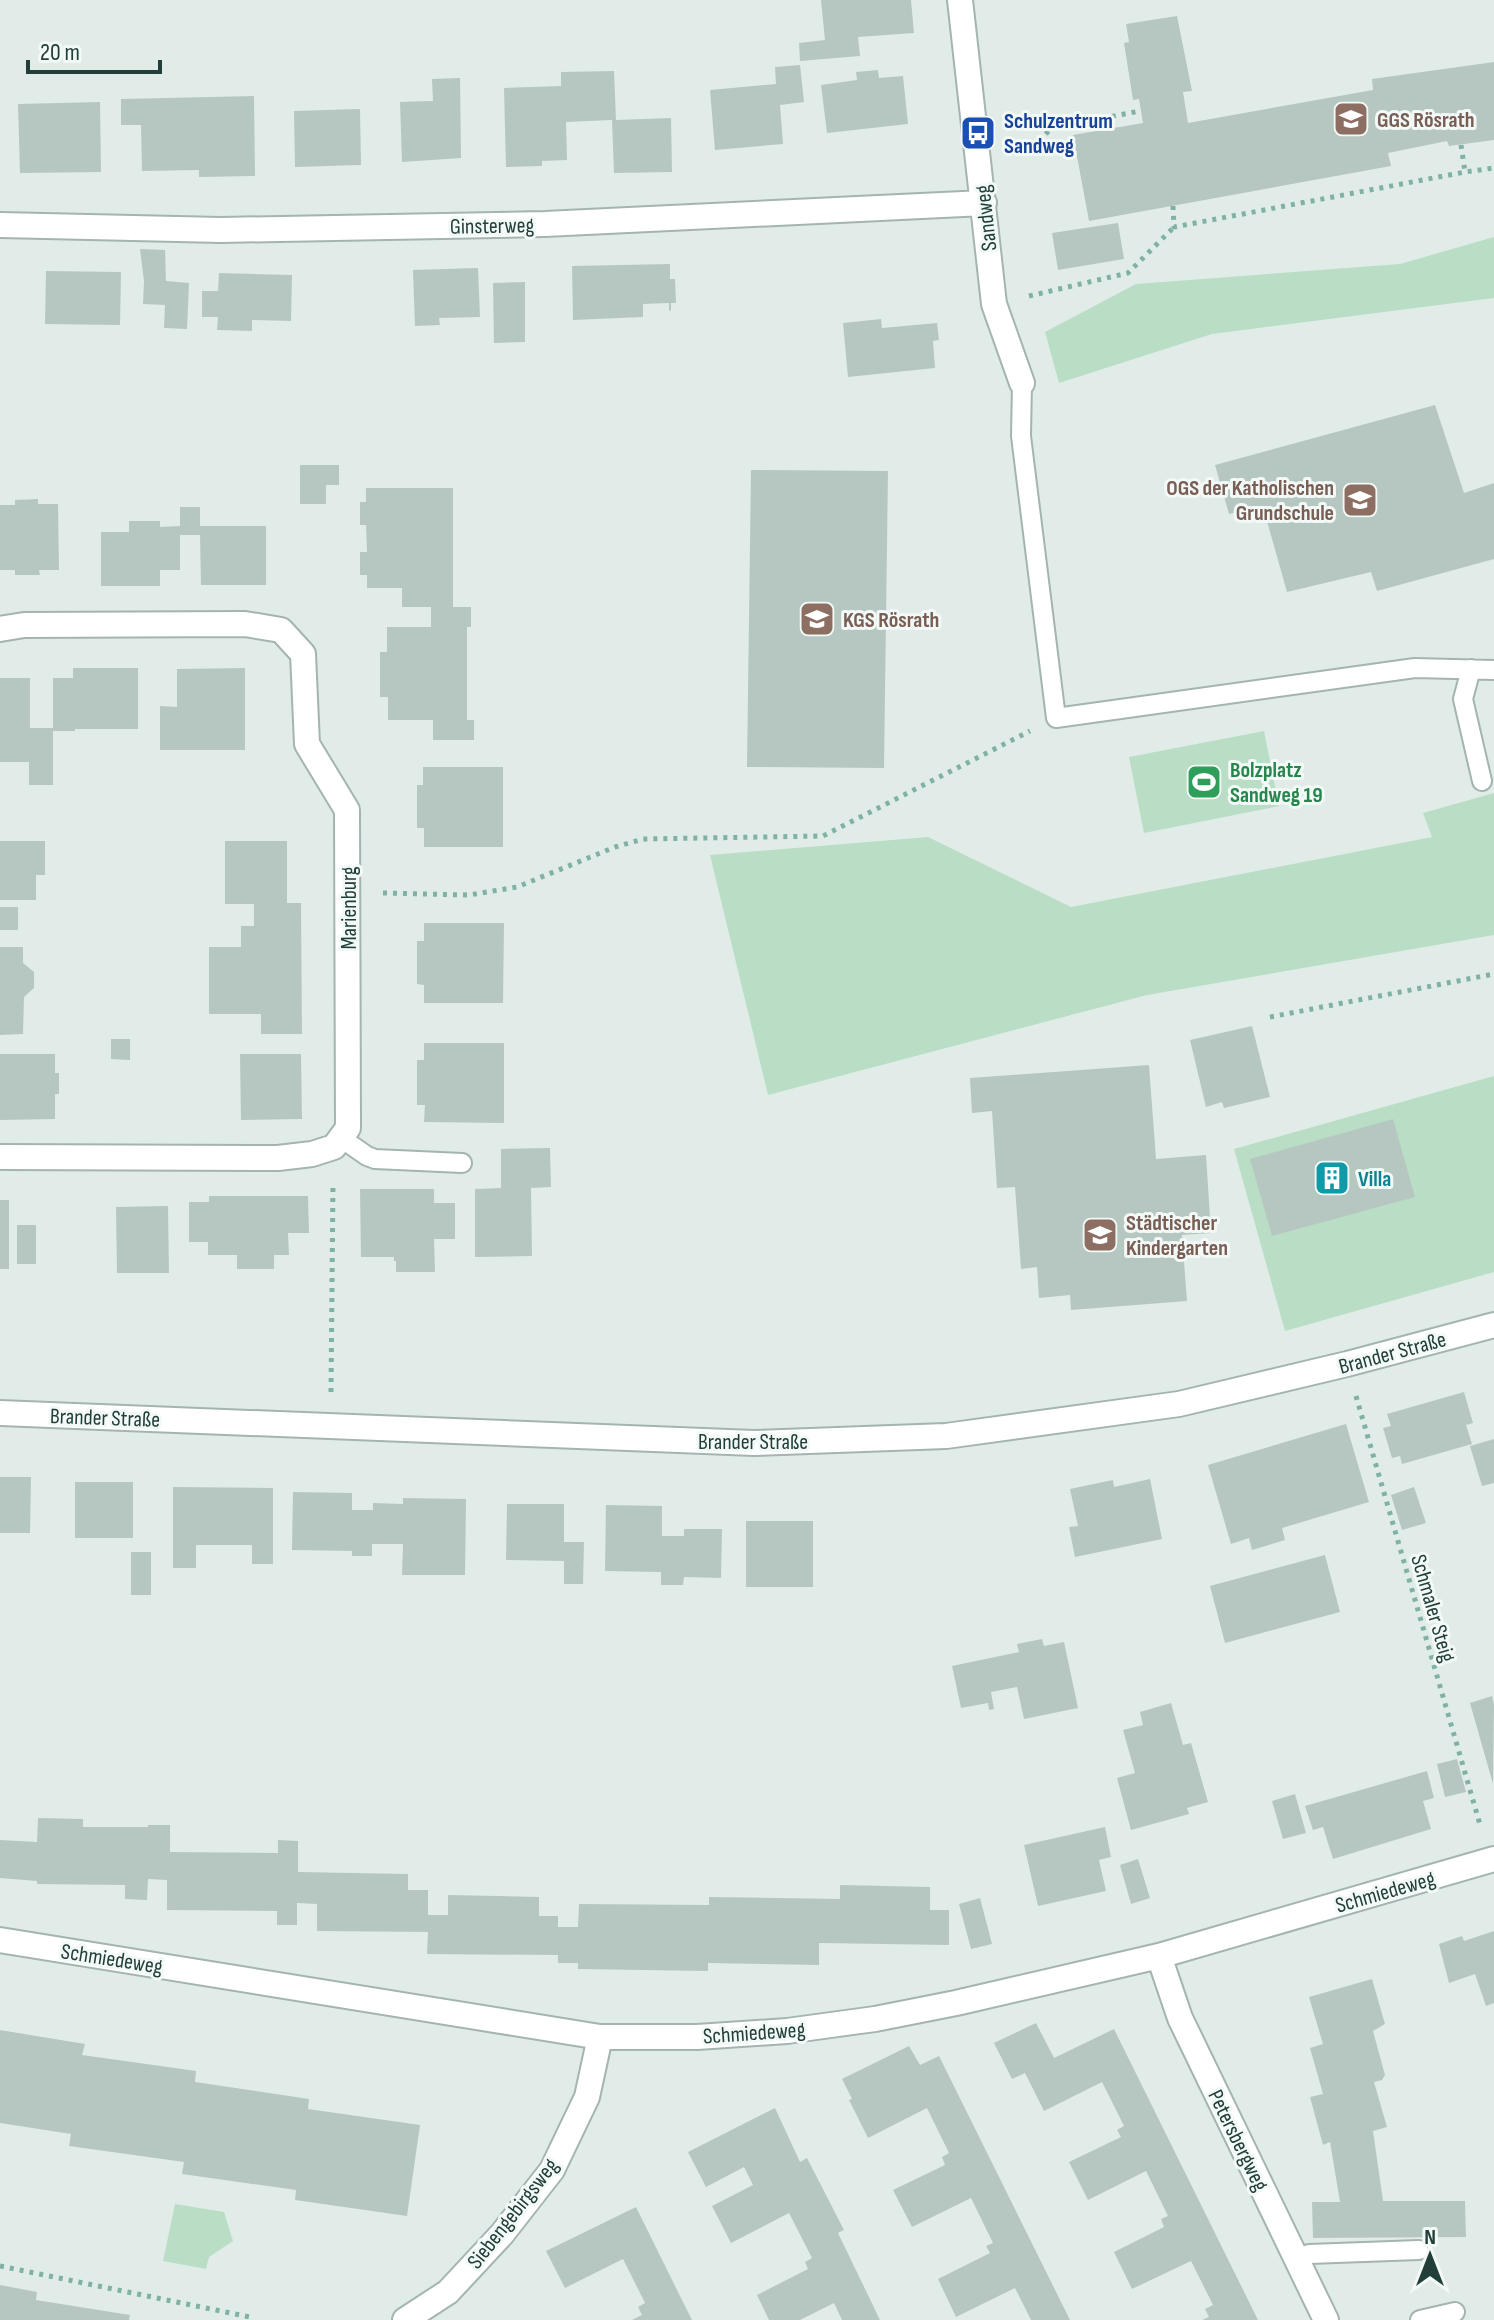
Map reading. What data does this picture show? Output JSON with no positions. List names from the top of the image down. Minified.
{"streets":{"street":["Sandweg","Ginsterweg","Marienburg","Brander Straße","Schmiedeweg","Petersbergweg","Siebengebirgsweg"],"path":["Schmaler Steig"]},"crossings":[["Sandweg","Ginsterweg"],["Brander Straße","Schmaler Steig"],["Schmaler Steig","Schmiedeweg"],["Schmiedeweg","Petersbergweg"],["Schmiedeweg","Siebengebirgsweg"]],"places":{"school or university":["GGS Rösrath","OGS der Katholischen Grundschule","KGS Rösrath","Städtischer Kindergarten"],"bus stop":["Schulzentrum Sandweg"],"sports":["Bolzplatz Sandweg 19"],"building":["Villa"]},"scale_bar":"20 m","north":"top"}
